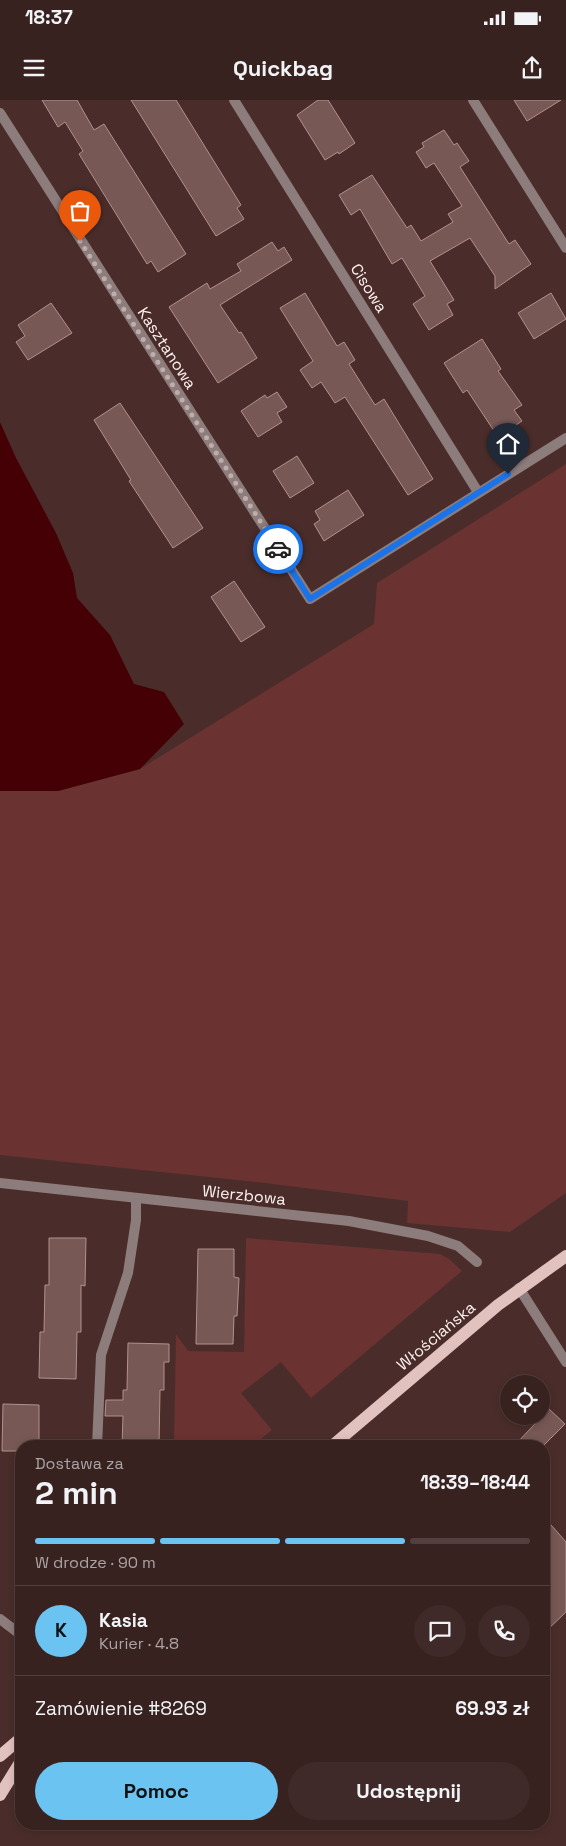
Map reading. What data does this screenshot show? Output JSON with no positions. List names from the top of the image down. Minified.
{"streets":{"main road":["Włościańska"],"street":["Cisowa","Kasztanowa","Wierzbowa"]},"crossings":[["Cisowa","Kasztanowa"]],"page":{"status":"18:37","header":"Quickbag","heading":["2 min","Dostawa za","18:39–18:44"],"panel":["Kasia","Kurier · 4.8","Zamówienie #8269","69.93 zł"],"bar":"W drodze · 90 m","round":"K","buttons":["Pomoc","Udostępnij"]}}
